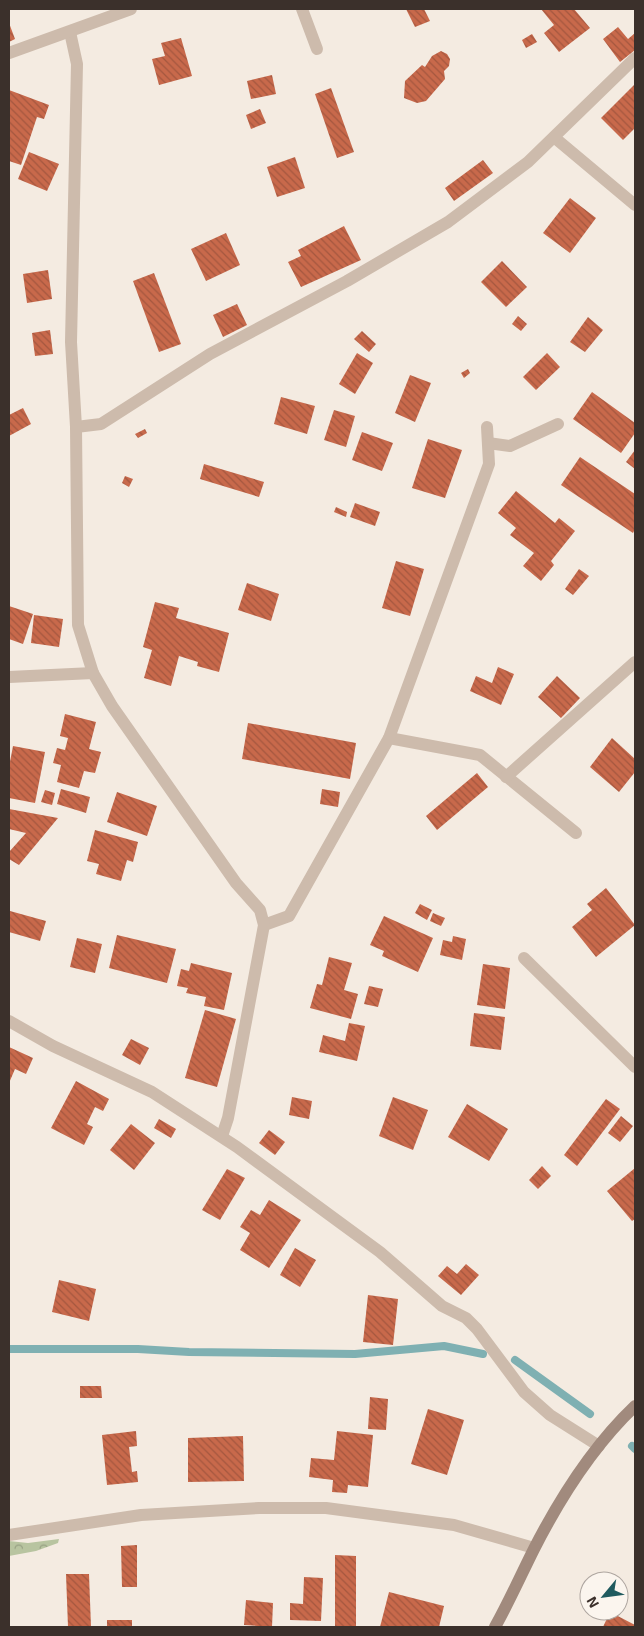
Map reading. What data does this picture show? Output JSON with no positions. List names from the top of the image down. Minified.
{"north":"bottom left"}
